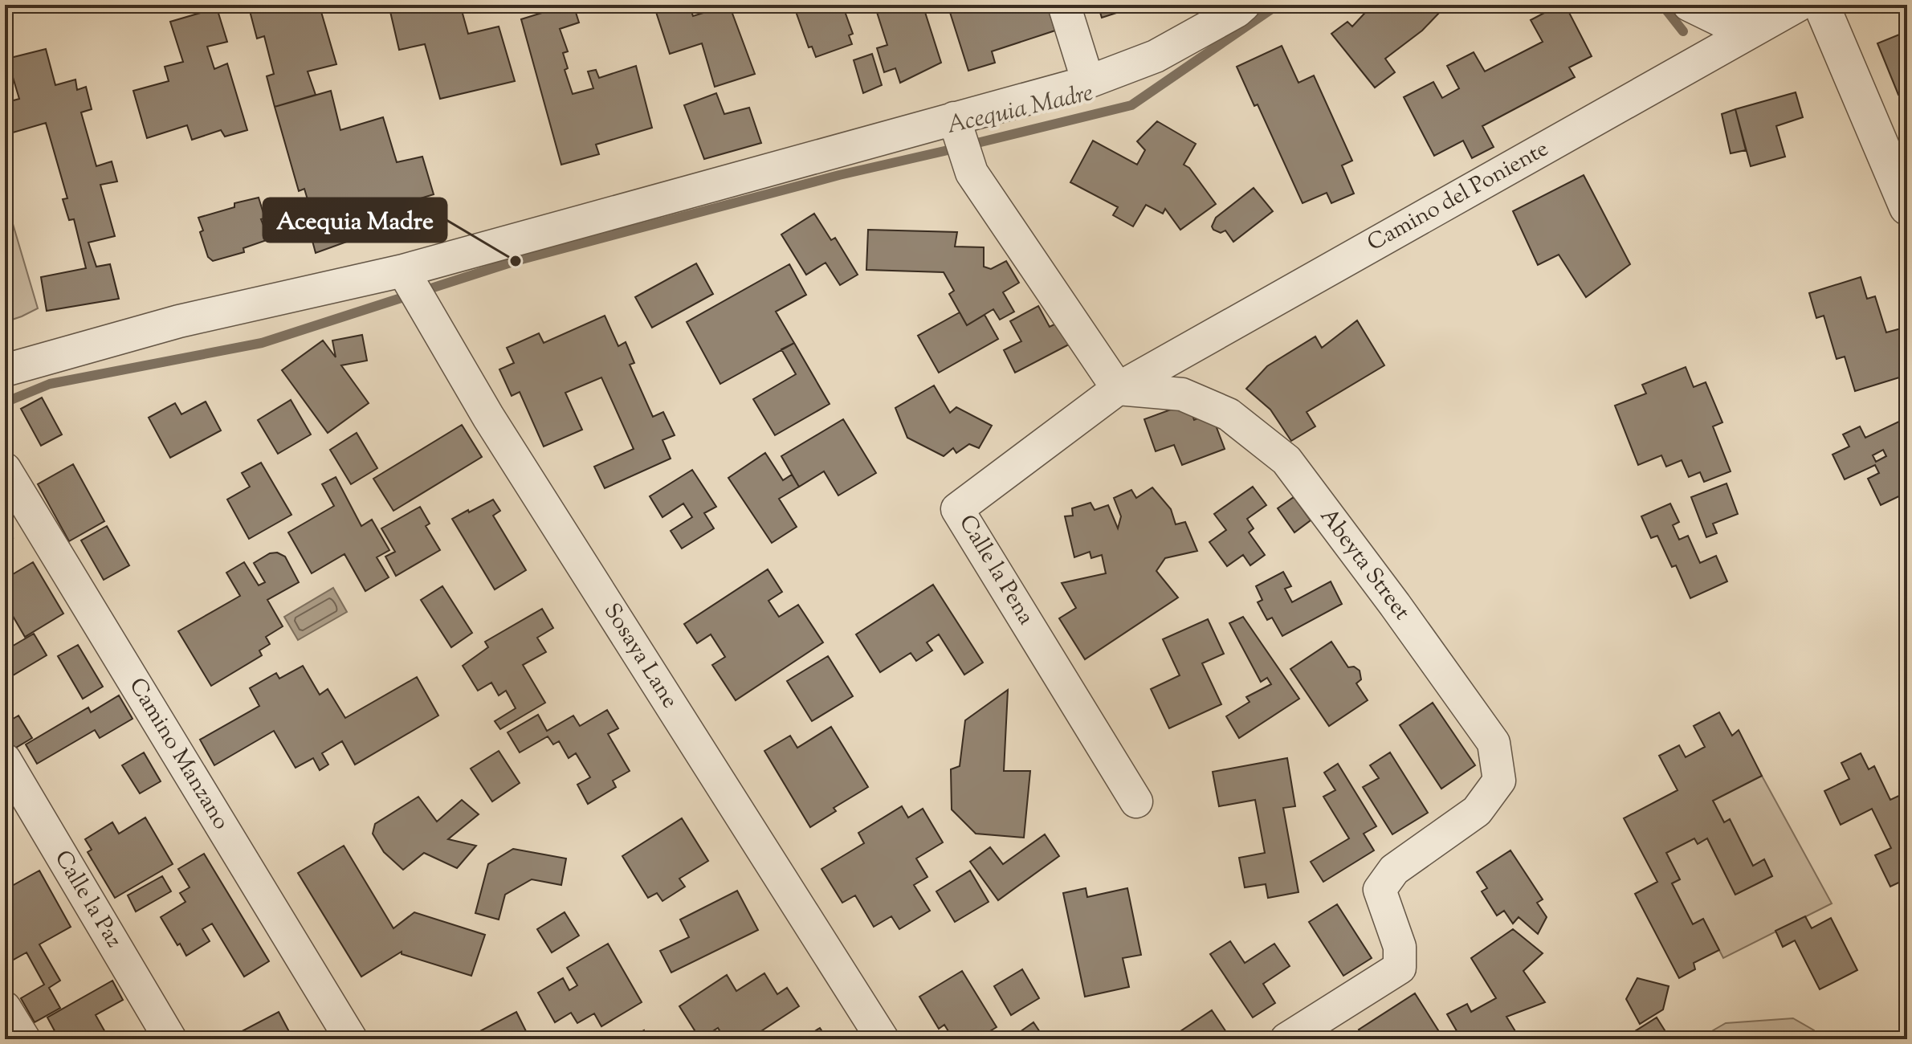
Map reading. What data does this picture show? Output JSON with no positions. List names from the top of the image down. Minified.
{"streets":{"street":["Camino del Poniente","Abeyta Street","Calle la Pena","Sosaya Lane","Camino Manzano","Calle la Paz"]},"crossings":[["Camino del Poniente","Abeyta Street"],["Camino del Poniente","Calle la Pena"],["Abeyta Street","Calle la Pena"]],"water":["Acequia Madre"],"places":["Acequia Madre"]}
